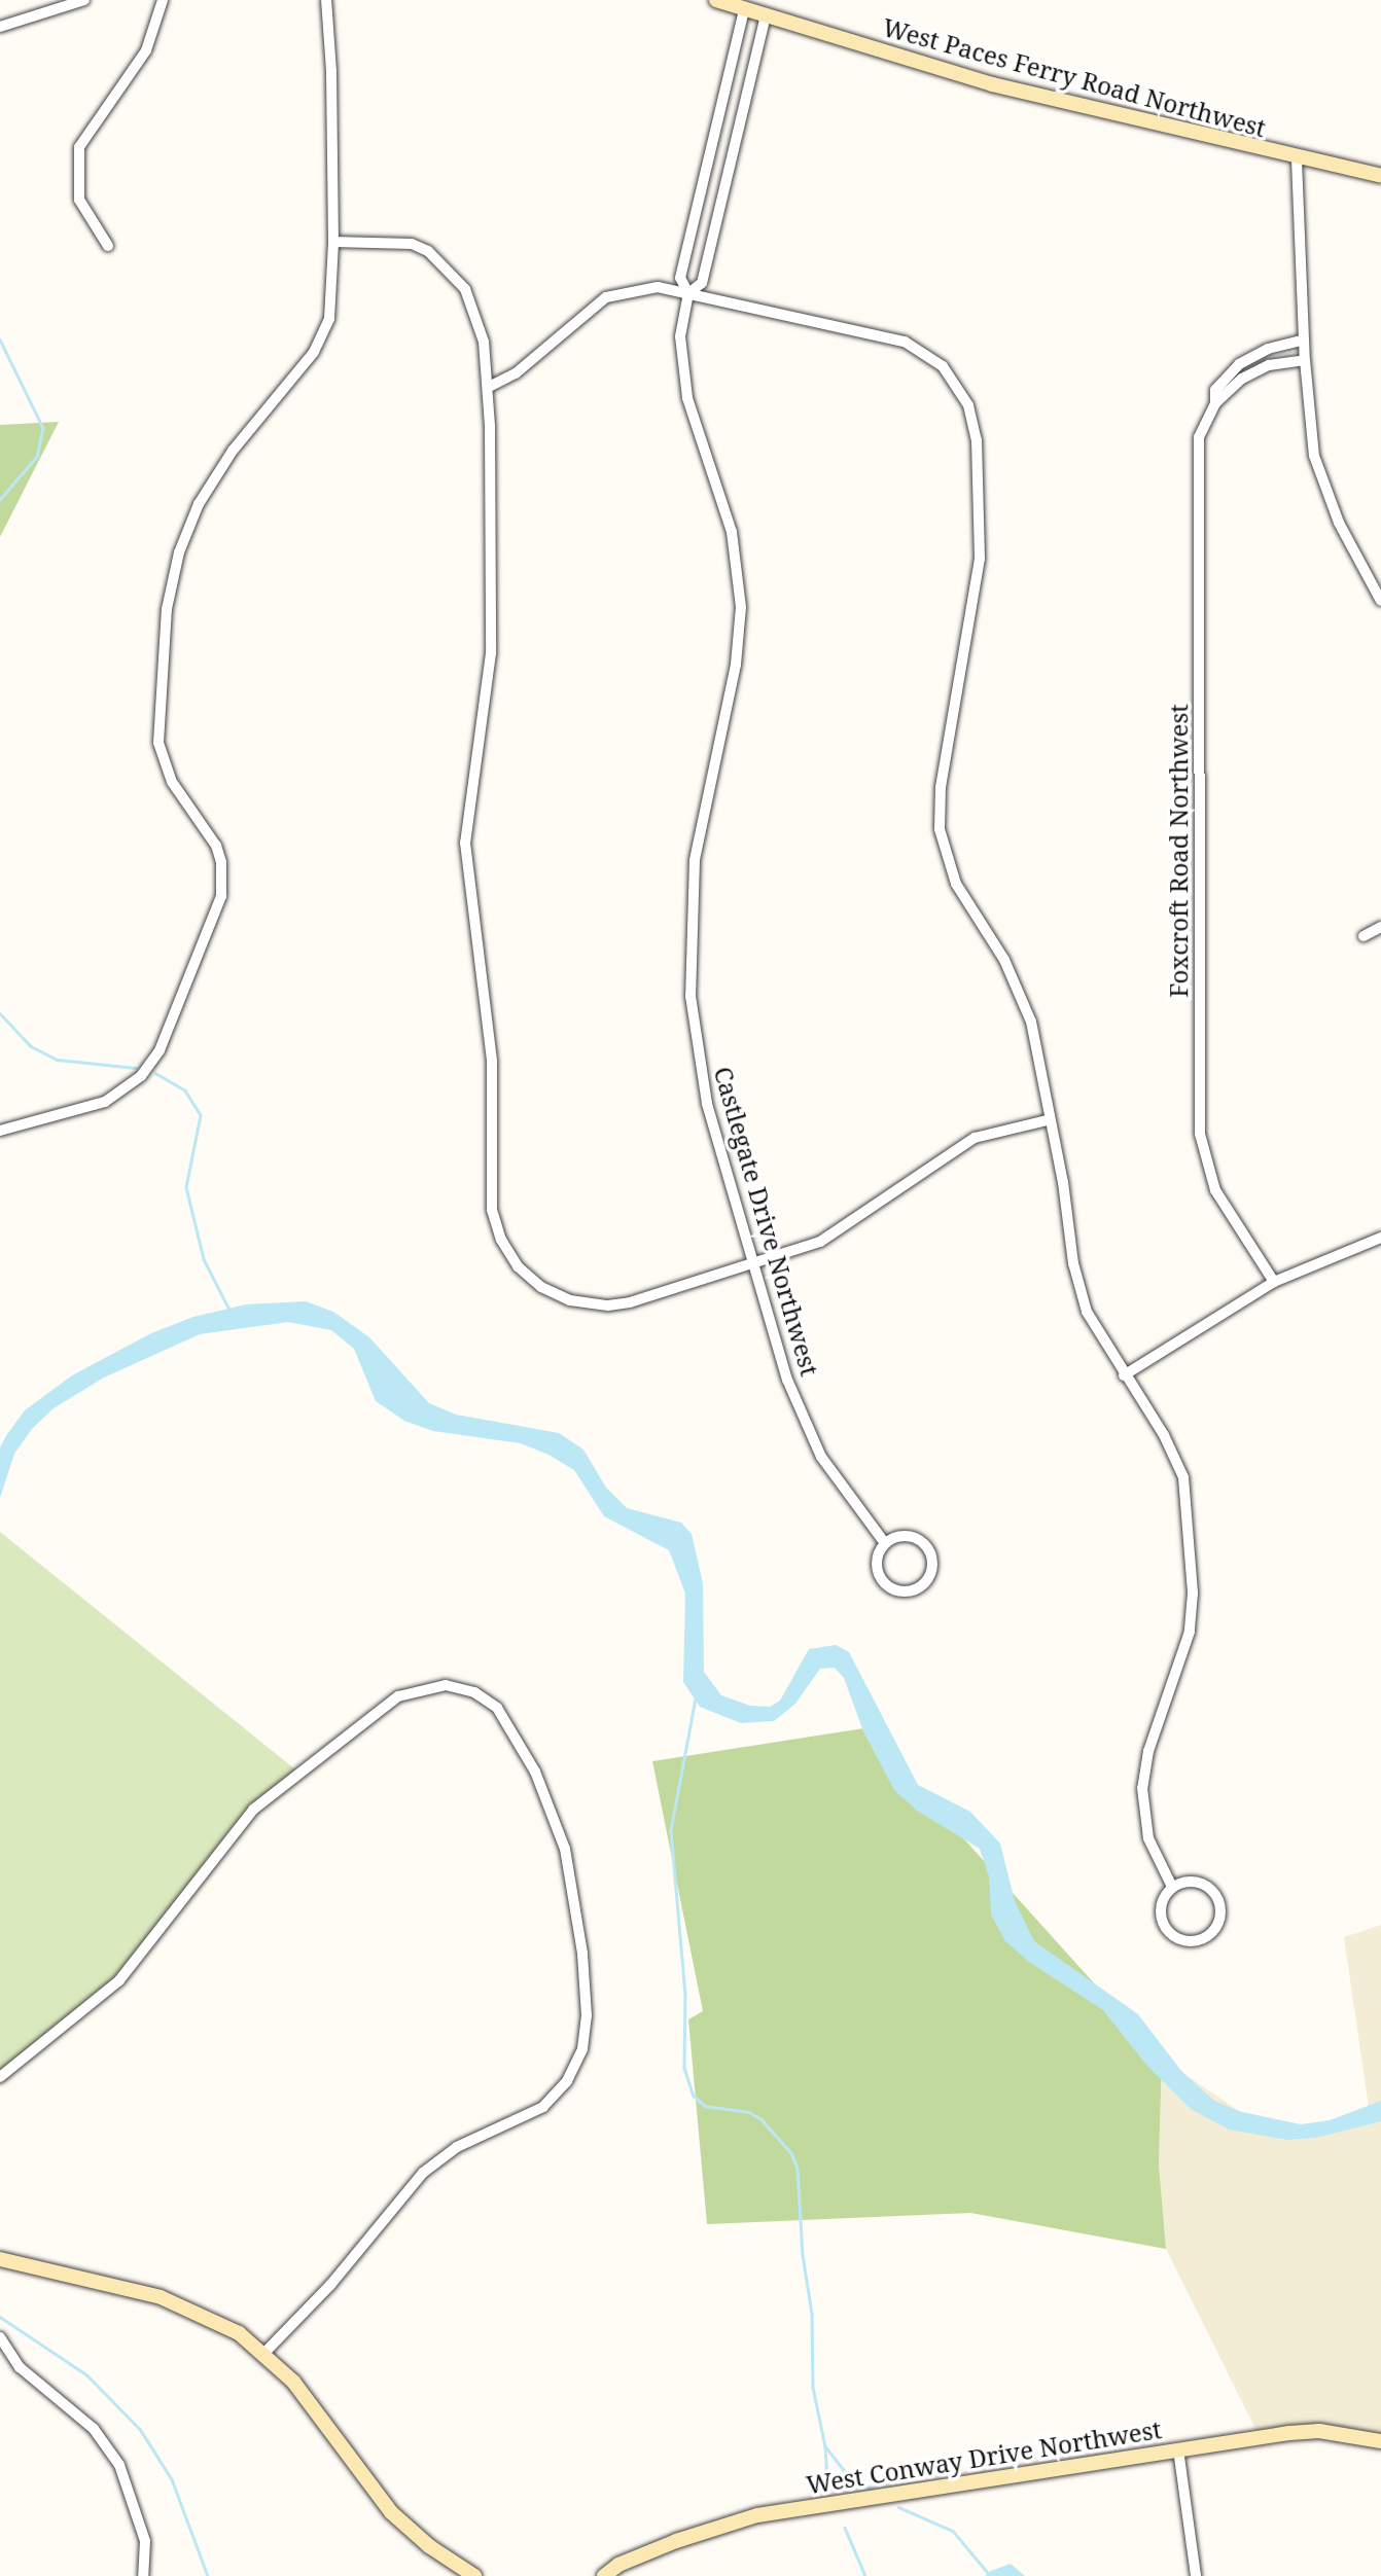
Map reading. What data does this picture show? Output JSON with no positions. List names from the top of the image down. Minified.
{"streets":{"street":["West Paces Ferry Road Northwest","Foxcroft Road Northwest","Castlegate Drive Northwest","West Conway Drive Northwest"]},"crossings":[["West Paces Ferry Road Northwest","Castlegate Drive Northwest"]]}
